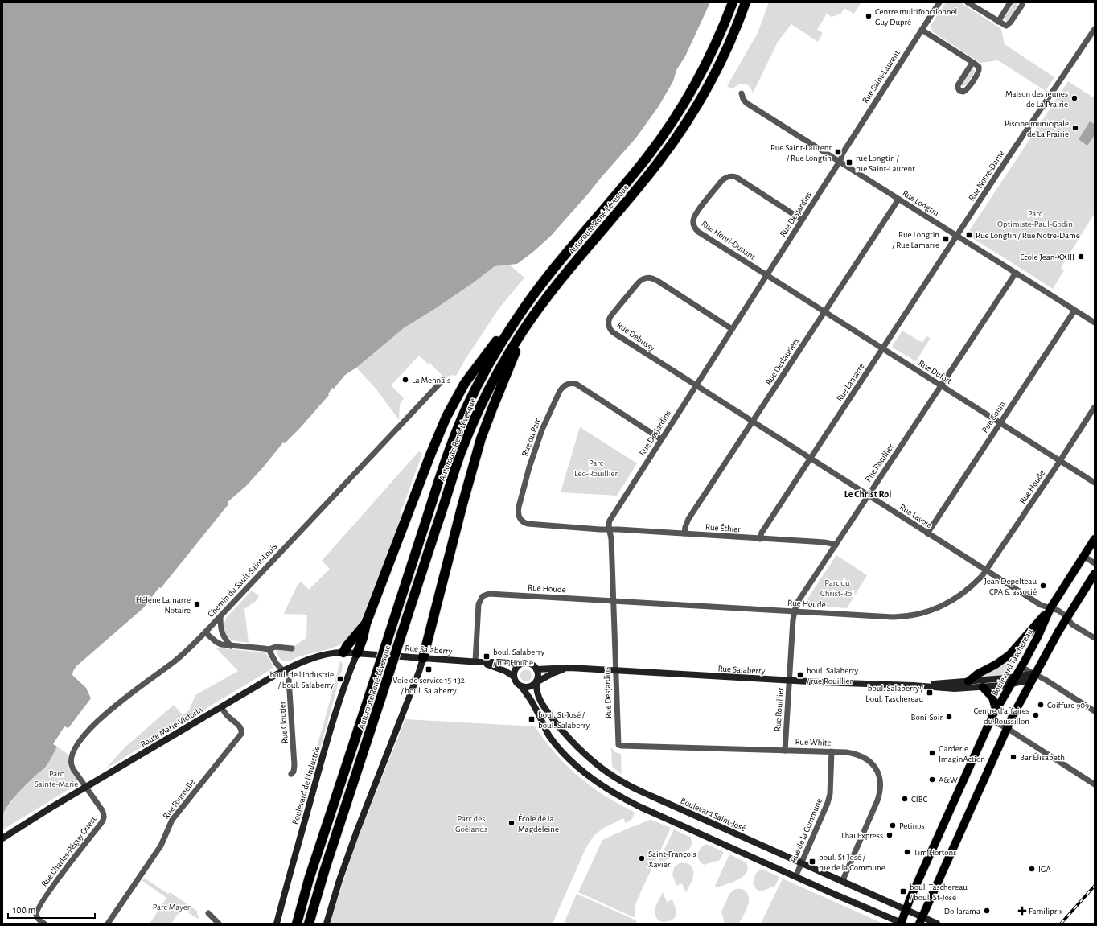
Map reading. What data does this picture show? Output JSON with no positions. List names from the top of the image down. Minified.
{"streets":{"highway":["Autoroute René-Lévesque"],"main road":["Boulevard Taschereau"],"street":["Rue Saint-Laurent","Rue Notre-Dame","Rue Longtin","Rue Desjardins","Rue Henri-Dunant","Rue Debussy","Rue Deslauriers","Rue Dufort","Rue Lamarre","Rue Gouin","Rue du Parc","Rue Rouillier","Rue Houde","Rue Lavoie","Rue Éthier","Chemin du Sault-Saint-Louis","Rue Salaberry","Rue Cloutier","Route Marie-Victorin","Rue White","Boulevard de l'Industrie","Rue Fournelle","Boulevard Saint-José","Rue de la Commune","Rue Charles-Péguy Ouest"]},"crossings":[["Rue Saint-Laurent","Rue Longtin"],["Rue Saint-Laurent","Rue Desjardins"],["Rue Notre-Dame","Rue Longtin"],["Rue Notre-Dame","Rue Lamarre"],["Rue Longtin","Rue Desjardins"],["Rue Longtin","Rue Deslauriers"],["Rue Longtin","Rue Lamarre"],["Rue Longtin","Rue Gouin"],["Rue Longtin","Rue Rouillier"],["Rue Desjardins","Rue Henri-Dunant"],["Rue Desjardins","Rue Debussy"],["Rue Desjardins","Rue Dufort"],["Rue Desjardins","Rue du Parc"],["Rue Desjardins","Rue Houde"],["Rue Desjardins","Rue Lavoie"],["Rue Desjardins","Rue Éthier"],["Rue Desjardins","Rue Salaberry"],["Rue Desjardins","Rue White"],["Rue Henri-Dunant","Rue Dufort"],["Rue Debussy","Rue Lavoie"],["Rue Deslauriers","Rue Dufort"],["Rue Deslauriers","Rue Lavoie"],["Rue Deslauriers","Rue Éthier"],["Rue Dufort","Rue Lamarre"],["Rue Dufort","Rue Gouin"],["Rue Dufort","Rue Rouillier"],["Rue Dufort","Rue Houde"],["Rue Lamarre","Rue Lavoie"],["Rue Lamarre","Rue Éthier"],["Rue Gouin","Rue Lavoie"],["Rue du Parc","Rue Éthier"],["Rue Rouillier","Rue Houde"],["Rue Rouillier","Rue Lavoie"],["Rue Rouillier","Rue Éthier"],["Rue Rouillier","Rue Salaberry"],["Rue Rouillier","Rue White"],["Rue Houde","Rue Lavoie"],["Rue Houde","Rue Salaberry"],["Rue Lavoie","Boulevard Taschereau"],["Chemin du Sault-Saint-Louis","Route Marie-Victorin"],["Chemin du Sault-Saint-Louis","Rue Charles-Péguy Ouest"],["Rue Salaberry","Boulevard Taschereau"],["Rue Salaberry","Route Marie-Victorin"],["Rue Salaberry","Boulevard de l'Industrie"],["Rue Salaberry","Boulevard Saint-José"],["Boulevard Taschereau","Boulevard Saint-José"],["Rue Cloutier","Route Marie-Victorin"],["Route Marie-Victorin","Boulevard de l'Industrie"],["Route Marie-Victorin","Rue Fournelle"],["Route Marie-Victorin","Rue Charles-Péguy Ouest"],["Rue White","Boulevard Saint-José"],["Rue White","Rue de la Commune"],["Boulevard Saint-José","Rue de la Commune"]],"districts":["Le Christ Roi"],"parks":["Parc Optimiste-Paul-Godin","Parc Léo-Rouillier","Parc du Christ-Roi","Parc Sainte-Marie","Parc des Goélands","Parc Mayer"],"places":{"other":["Centre multifonctionnel Guy Dupré","Maison des jeunes de La Prairie","Piscine municipale de La Prairie","École Jean-XXIII","La Mennais","Jean Depelteau CPA & associé","Hélène Lamarre Notaire","Coiffure 909","Centre d'affaires du Roussillon","Boni-Soir","Garderie ImaginAction","Bar Élisabeth","A&W","CIBC","École de la Magdeleine","Petinos","Thaï Express","Tim Hortons","Saint-François Xavier","IGA","Dollarama"],"transit":["Rue Saint-Laurent / Rue Longtin","rue Longtin / rue Saint-Laurent","Rue Longtin / Rue Notre-Dame","Rue Longtin / Rue Lamarre","boul. Salaberry / rue Houde","Voie de service 15-132 / boul. Salaberry","boul. Salaberry / rue Rouillier","boul. de l'Industrie / boul. Salaberry","boul. Salaberry / boul. Taschereau","boul. St-José / boul. Salaberry","boul. St-José / rue de la Commune","boul. Taschereau / boul. St-José"],"health":["Familiprix"]},"scale_bar":"100 m"}
